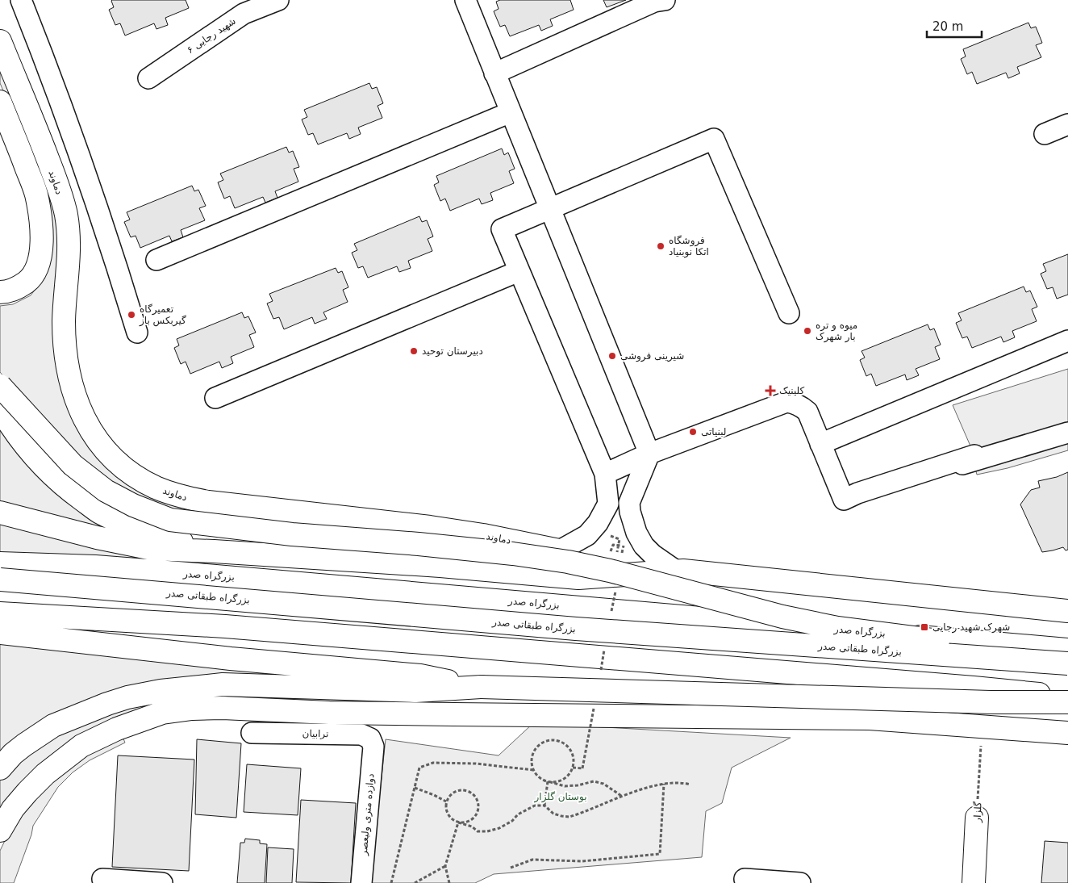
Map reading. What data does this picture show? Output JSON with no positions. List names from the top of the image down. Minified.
{"streets":{"main road":["دماوند","بزرگراه صدر","بزرگراه طبقاتی صدر","گلزار"],"street":["شهید رجایی ۶","ترابیان","دوازده متری ولیعصر"]},"crossings":[["ترابیان","دوازده متری ولیعصر"]],"parks":["بوستان گلزار"],"places":{"other":["فروشگاه اتکا نوبنیاد","تعمیرگاه گیربکس باز","میوه و تره بار شهرک","دبیرستان توحید","شیرینی فروشی","لبنیاتی"],"health":["کلینیک"],"transit":["شهرک شهید رجایی"]},"scale_bar":"20 m"}
